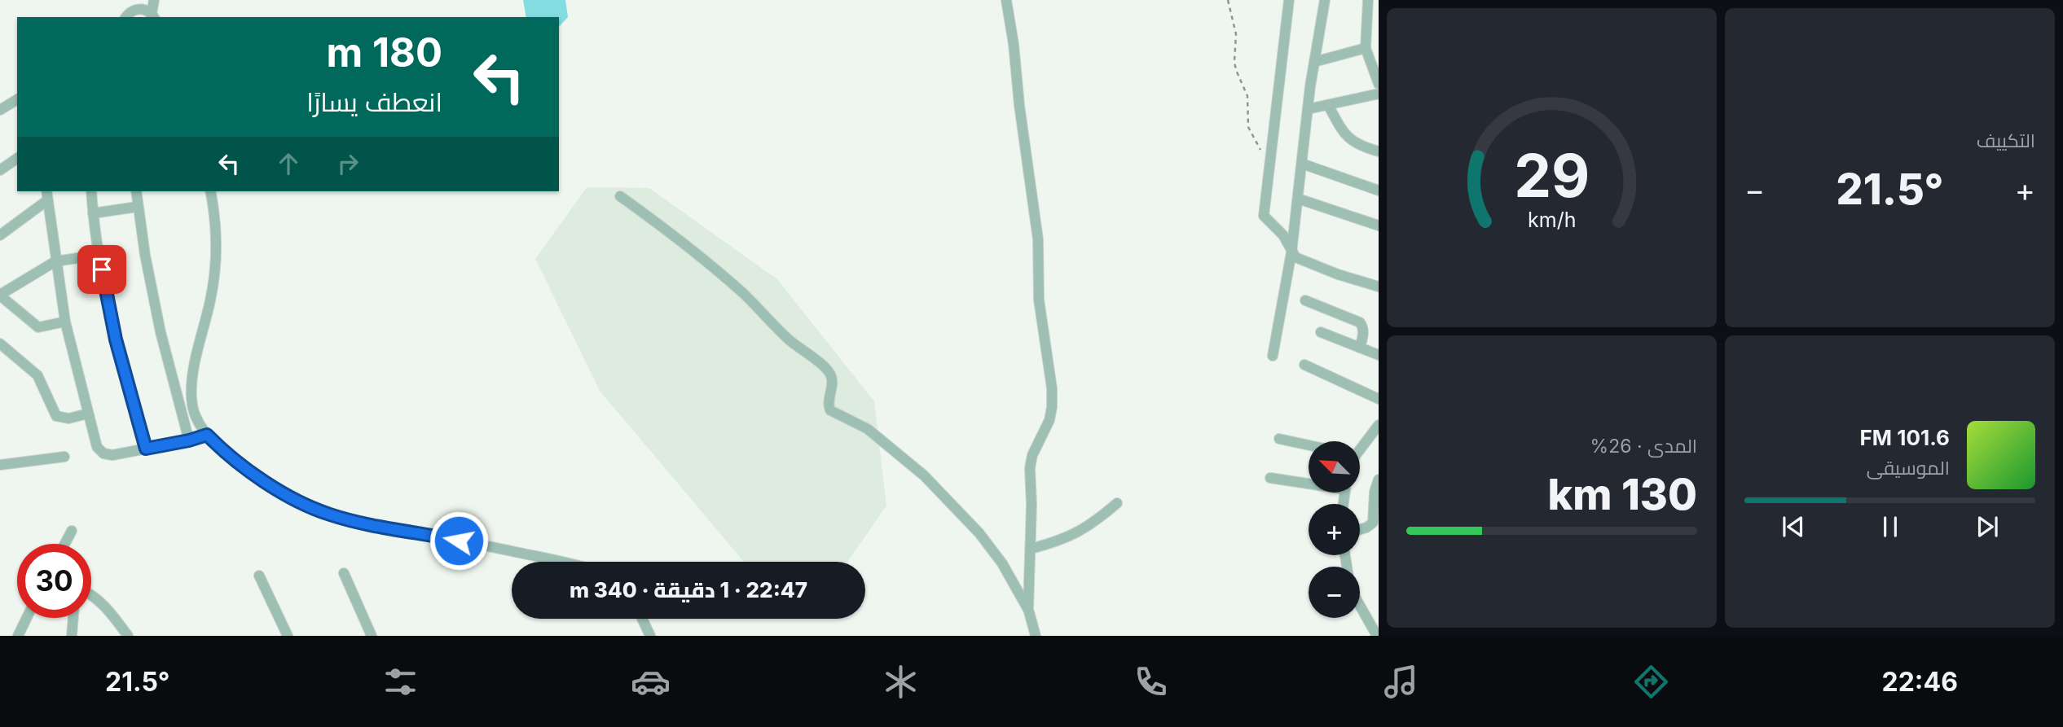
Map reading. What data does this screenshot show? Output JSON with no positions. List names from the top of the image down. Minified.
{"north":"top left","page":{"tile":["التكييف",["المدى · 26%","130 km"]],"turn":["180 m","انعطف يسارًا"],"heat":["−","21.5°","+"],"song":["101.6 FM","الموسيقى"],"map_buttons":["+","−"],"limit":"30","trip":"22:47 · 1 دقيقة · 340 m","tabs":["22:46","21.5°"],"gauge":["29","km/h"]}}
